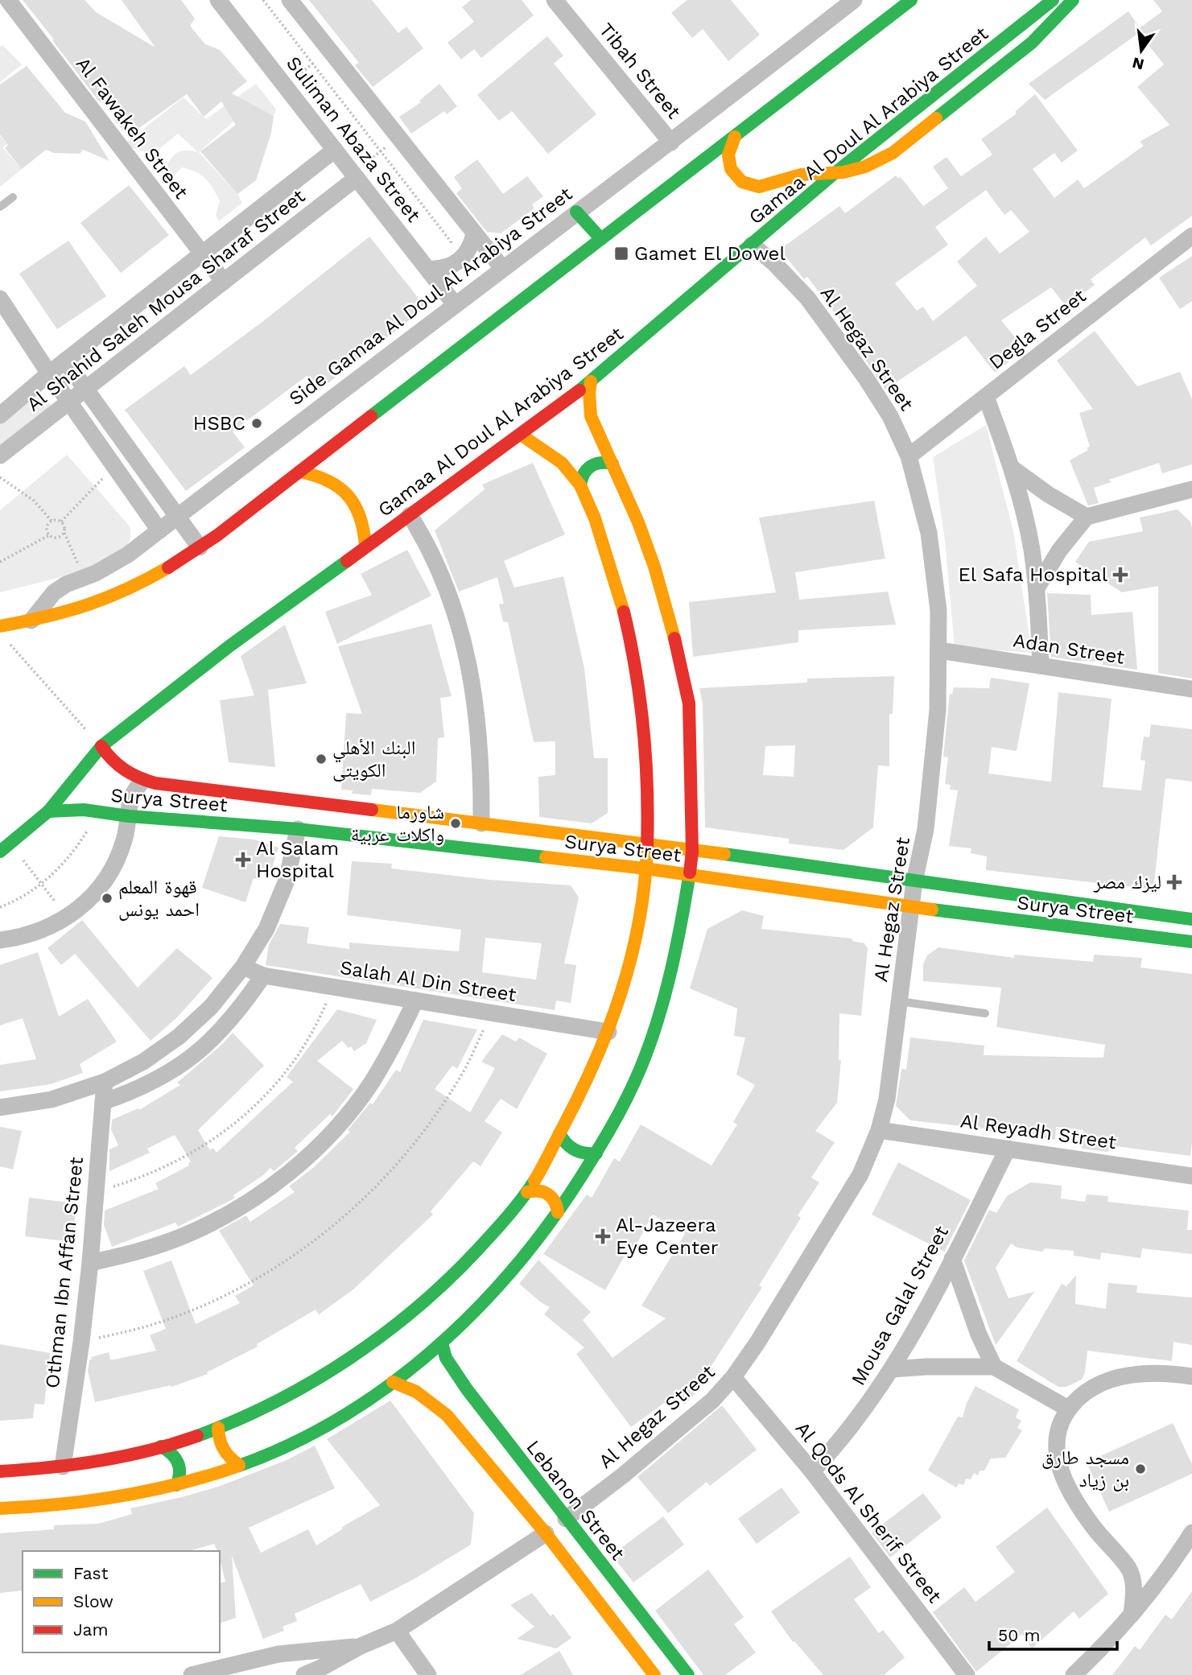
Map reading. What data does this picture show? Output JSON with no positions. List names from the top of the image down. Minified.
{"streets":{"street":["Tibah Street","Gamaa Al Doul Al Arabiya Street","Al Fawakeh Street","Suliman Abaza Street","Side Gamaa Al Doul Al Arabiya Street","Al Shahid Saleh Mousa Sharaf Street","Degla Street","Al Hegaz Street","Adan Street","Surya Street","Salah Al Din Street","Al Reyadh Street","Othman Ibn Affan Street","Mousa Galal Street","Lebanon Street","Al Qods Al Sherif Street"]},"crossings":[["Tibah Street","Side Gamaa Al Doul Al Arabiya Street"],["Gamaa Al Doul Al Arabiya Street","Al Hegaz Street"],["Gamaa Al Doul Al Arabiya Street","Surya Street"],["Al Fawakeh Street","Al Shahid Saleh Mousa Sharaf Street"],["Suliman Abaza Street","Side Gamaa Al Doul Al Arabiya Street"],["Suliman Abaza Street","Al Shahid Saleh Mousa Sharaf Street"],["Degla Street","Al Hegaz Street"],["Al Hegaz Street","Adan Street"],["Al Hegaz Street","Surya Street"],["Al Hegaz Street","Al Reyadh Street"],["Al Hegaz Street","Lebanon Street"],["Al Hegaz Street","Al Qods Al Sherif Street"],["Al Reyadh Street","Mousa Galal Street"],["Mousa Galal Street","Al Qods Al Sherif Street"]],"places":{"transit":["Gamet El Dowel"],"other":["HSBC","البنك الأهلي الكويتى","شاورما واكلات عربية","قهوة المعلم احمد يونس","مسجد طارق بن زياد"],"health":["El Safa Hospital","Al Salam Hospital","ليزك مصر","Al-Jazeera Eye Center"]},"legend":["Fast","Slow","Jam"],"scale_bar":"50 m","north":"bottom"}
